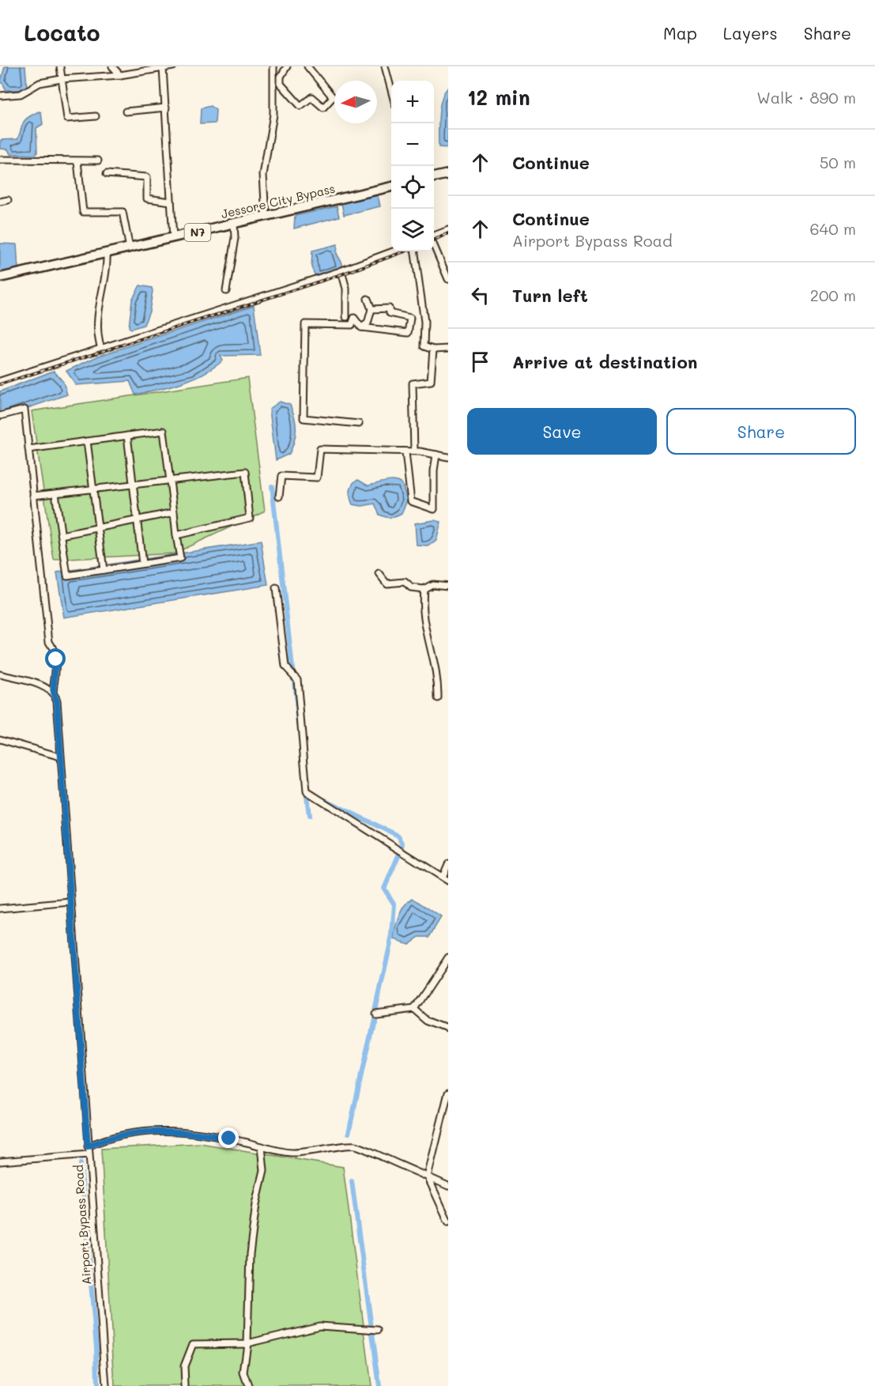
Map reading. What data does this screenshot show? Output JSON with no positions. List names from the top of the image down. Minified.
{"streets":{"highway":["Jessore City Bypass","N7"],"street":["Airport Bypass Road"]},"north":"left","page":{"header":"Locato","nav":["Map","Layers","Share"],"heading":["12 min","Walk · 890 m"],"map_buttons":["+","−"],"list":[["Continue","50 m"],["Continue","Airport Bypass Road","640 m"],["Turn left","200 m"],"Arrive at destination"],"buttons":["Save","Share"]}}
